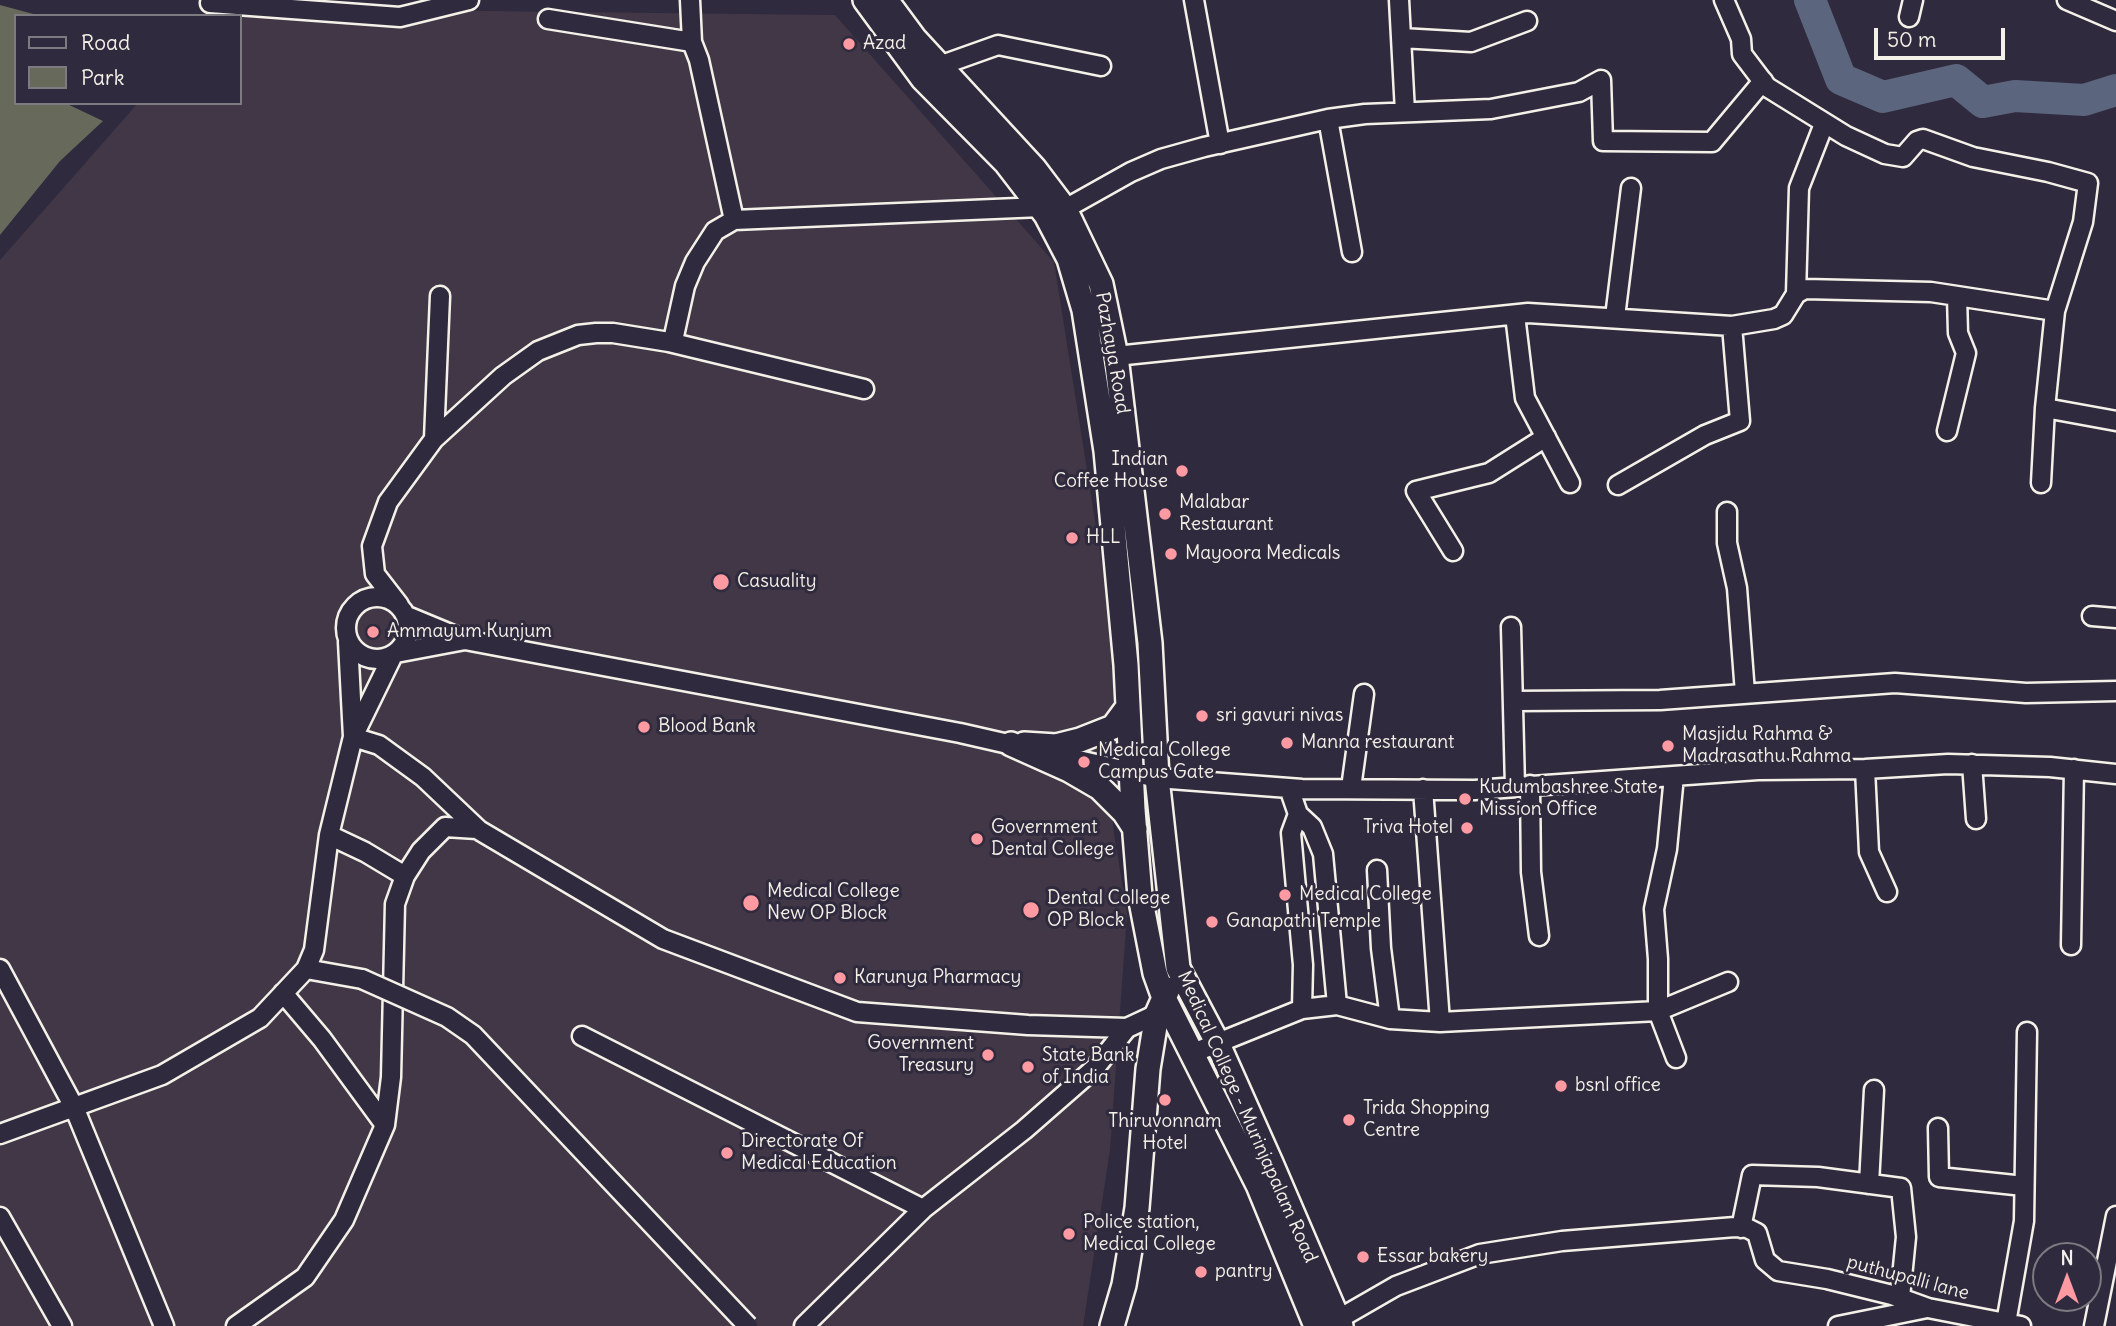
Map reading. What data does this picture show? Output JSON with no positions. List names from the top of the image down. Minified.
{"streets":{"main road":["Pazhaya Road","Medical College - Murinjapalam Road"],"street":["puthupalli lane"]},"crossings":[["Pazhaya Road","Medical College - Murinjapalam Road"]],"places":["Azad","Indian Coffee House","Malabar Restaurant","HLL","Mayoora Medicals","Casuality","Ammayum Kunjum","sri gavuri nivas","Blood Bank","Manna restaurant","Masjidu Rahma & Madrasathu Rahma","Medical College Campus Gate","Kudumbashree State Mission Office","Triva Hotel","Government Dental College","Medical College","Medical College New OP Block","Dental College OP Block","Ganapathi Temple","Karunya Pharmacy","Government Treasury","State Bank of India","bsnl office","Thiruvonnam Hotel","Trida Shopping Centre","Directorate Of Medical Education","Police station, Medical College","Essar bakery","pantry"],"legend":["Road","Park"],"scale_bar":"50 m","north":"top"}
